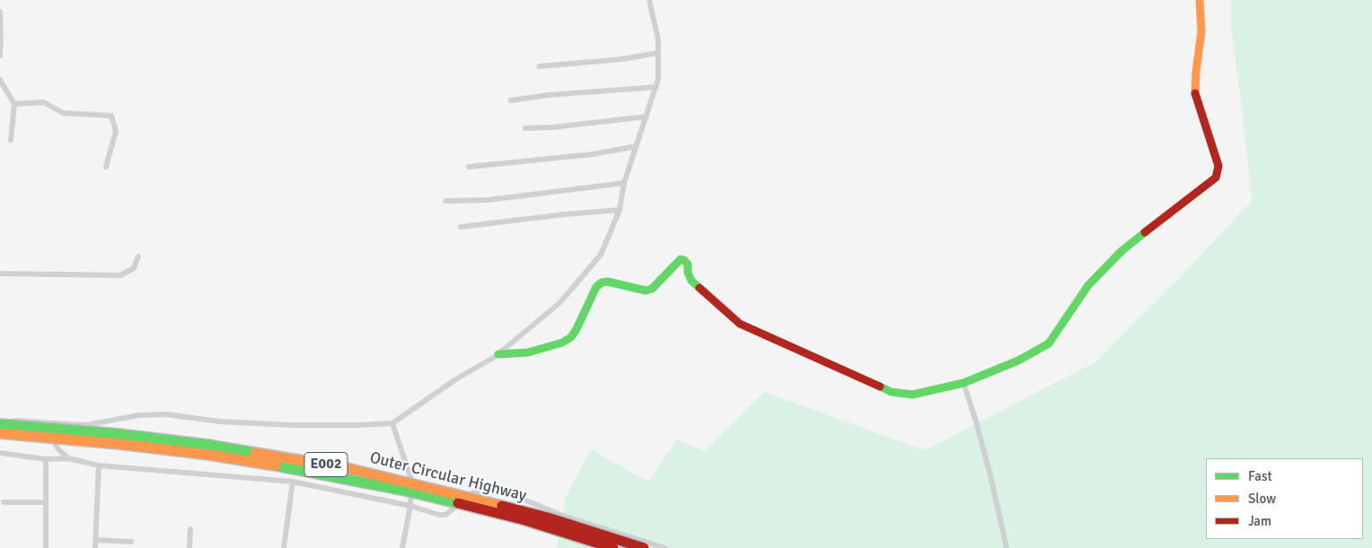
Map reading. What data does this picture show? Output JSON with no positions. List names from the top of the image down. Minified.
{"streets":{"main road":["E002","Outer Circular Highway"]},"legend":["Fast","Slow","Jam"]}
